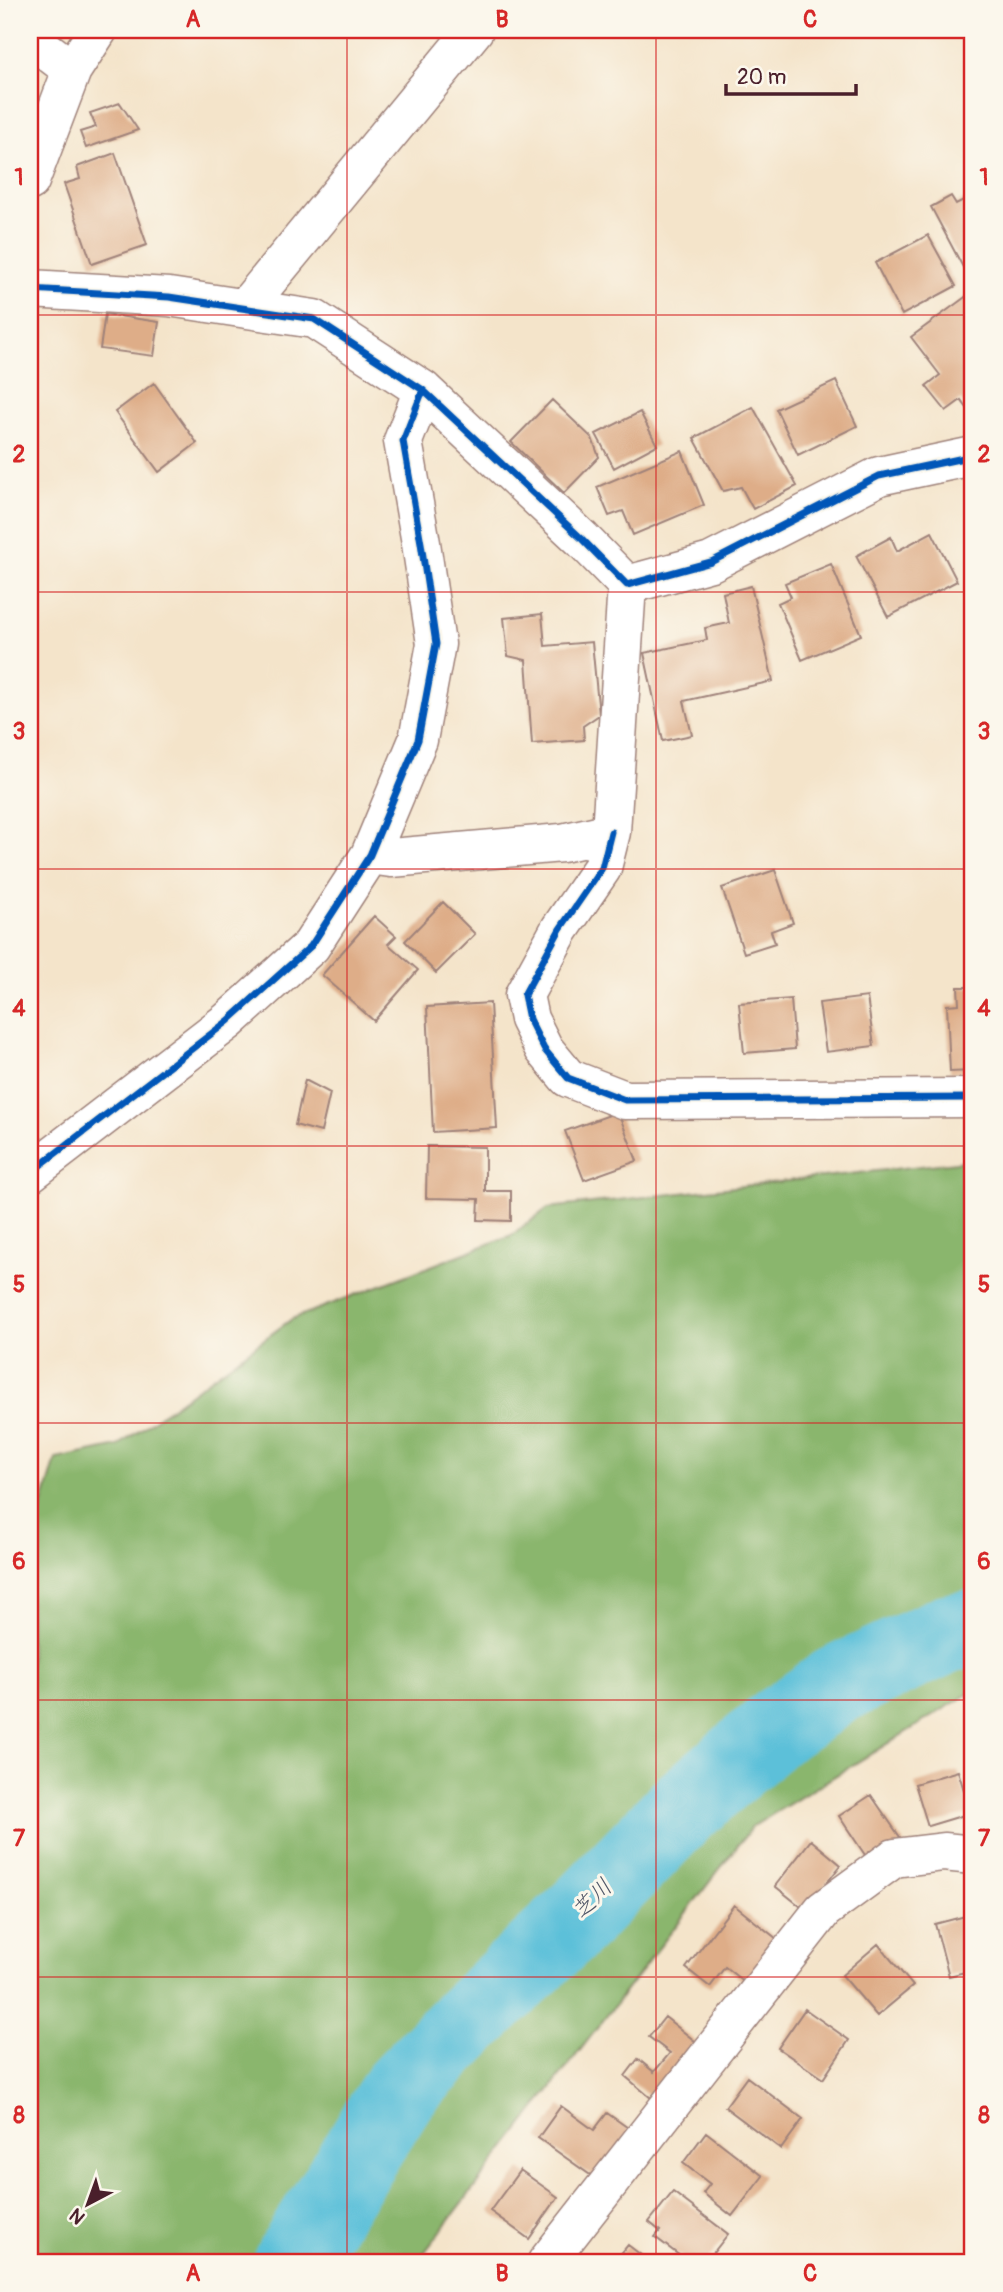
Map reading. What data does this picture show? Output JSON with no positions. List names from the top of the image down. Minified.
{"water":["芝川"],"scale_bar":"20 m","north":"bottom left","grid":{"columns":["A","B","C"],"rows":["1","2","3","4","5","6","7","8"]}}
